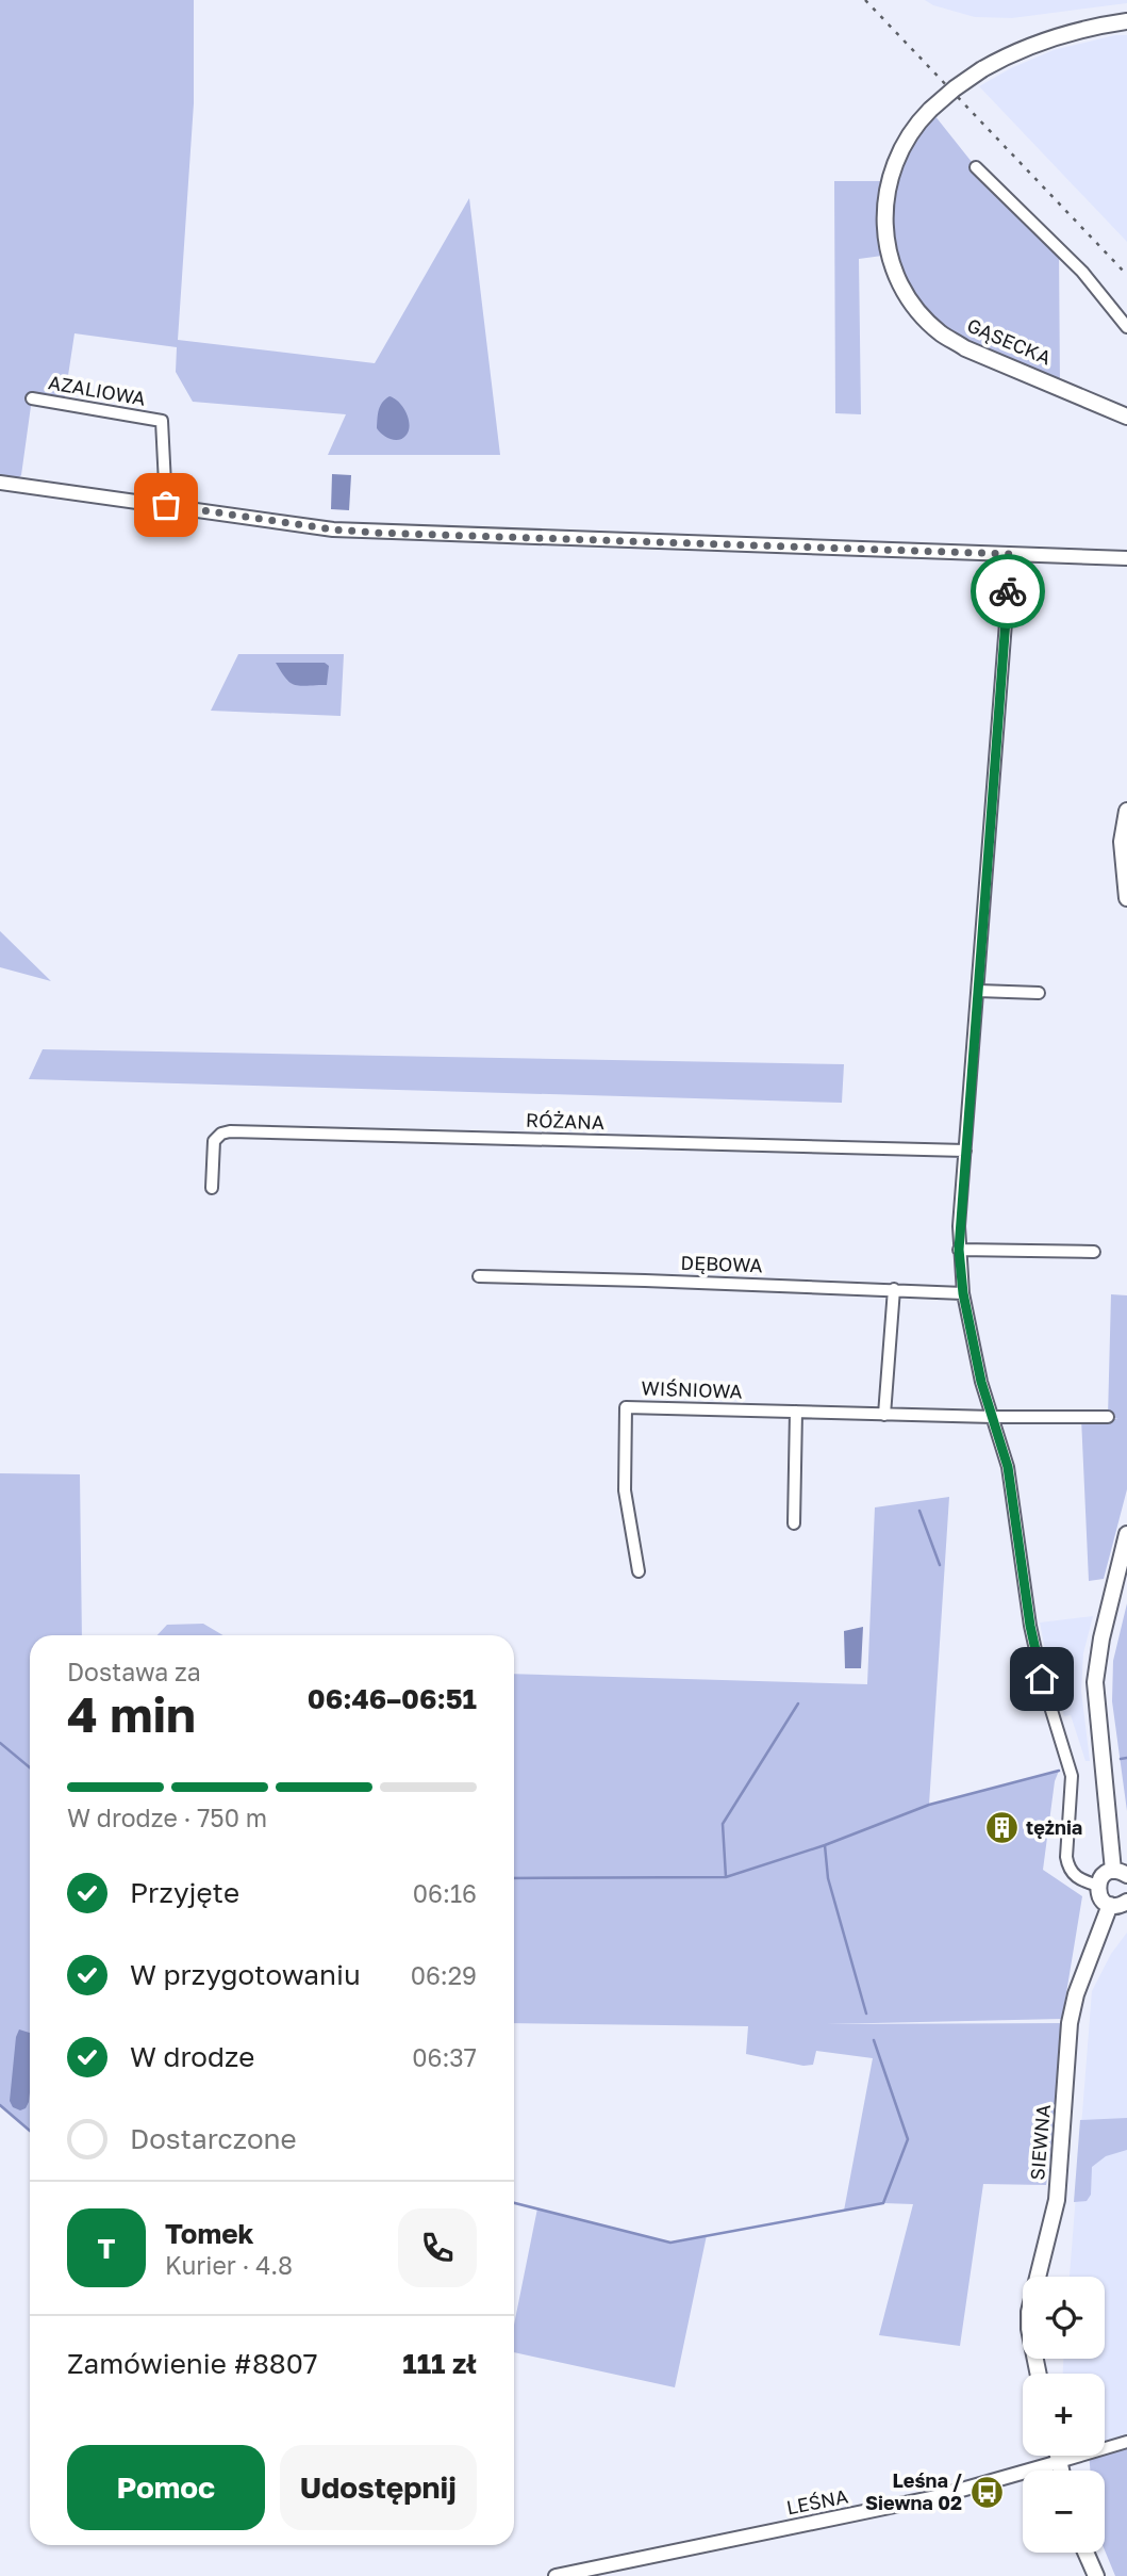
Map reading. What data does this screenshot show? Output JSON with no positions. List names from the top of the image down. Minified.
{"streets":{"main road":["GĄSECKA","SIEWNA"],"street":["AZALIOWA","RÓŻANA","DĘBOWA","WIŚNIOWA","LEŚNA"]},"places":{"building":["tężnia"],"bus stop":["Leśna / Siewna 02"]},"page":{"heading":["4 min","Dostawa za","06:46–06:51"],"panel":["Tomek","Kurier · 4.8","Zamówienie #8807","111 zł"],"bar":"W drodze · 750 m","list":[["Przyjęte","06:16"],["W przygotowaniu","06:29"],["W drodze","06:37"],"Dostarczone"],"round":"T","map_buttons":["+","−"],"buttons":["Pomoc","Udostępnij"]}}
